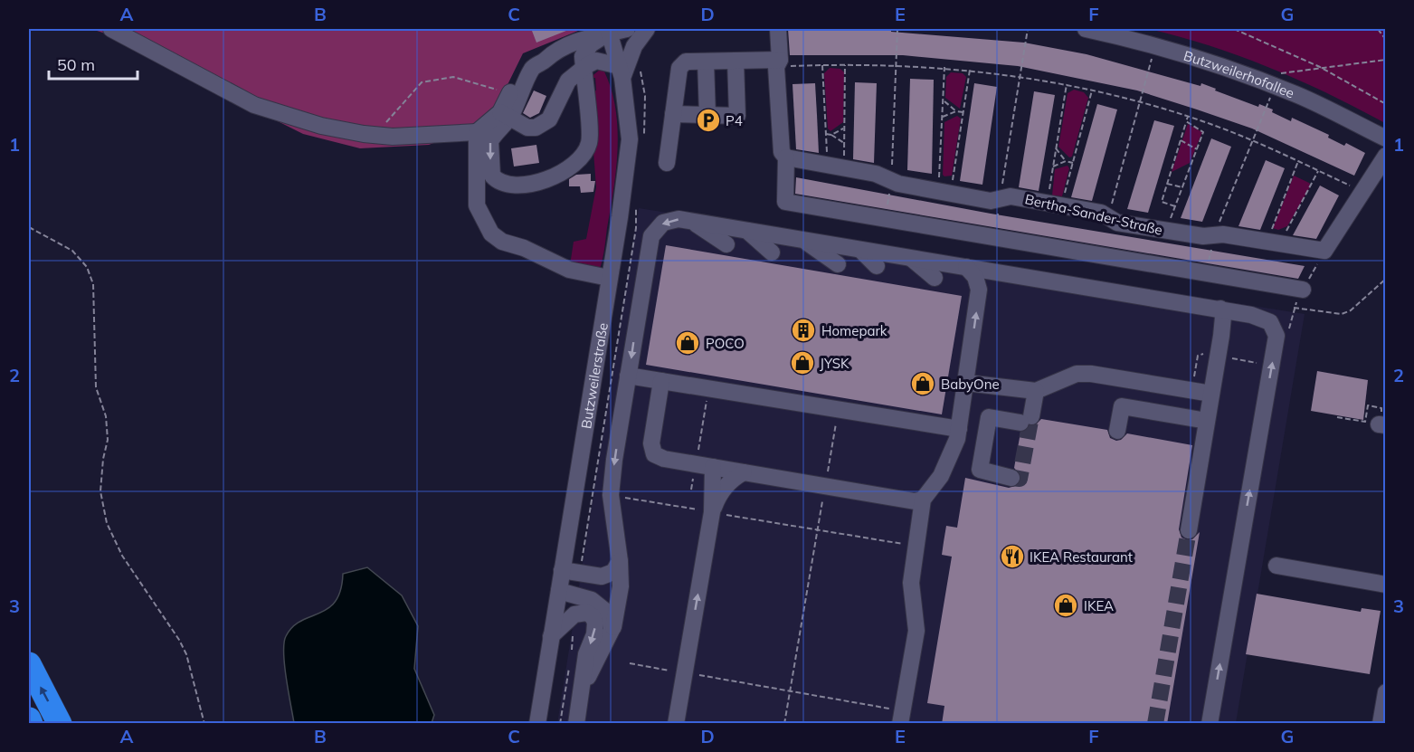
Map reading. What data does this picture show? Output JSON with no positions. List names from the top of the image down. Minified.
{"streets":{"street":["Butzweilerhofallee","Bertha-Sander-Straße","Butzweilerstraße"]},"places":{"parking":["P4"],"building":["Homepark"],"shop":["POCO","JYSK","BabyOne","IKEA"],"restaurant":["IKEA Restaurant"]},"scale_bar":"50 m","grid":{"columns":["A","B","C","D","E","F","G"],"rows":["1","2","3"]}}
